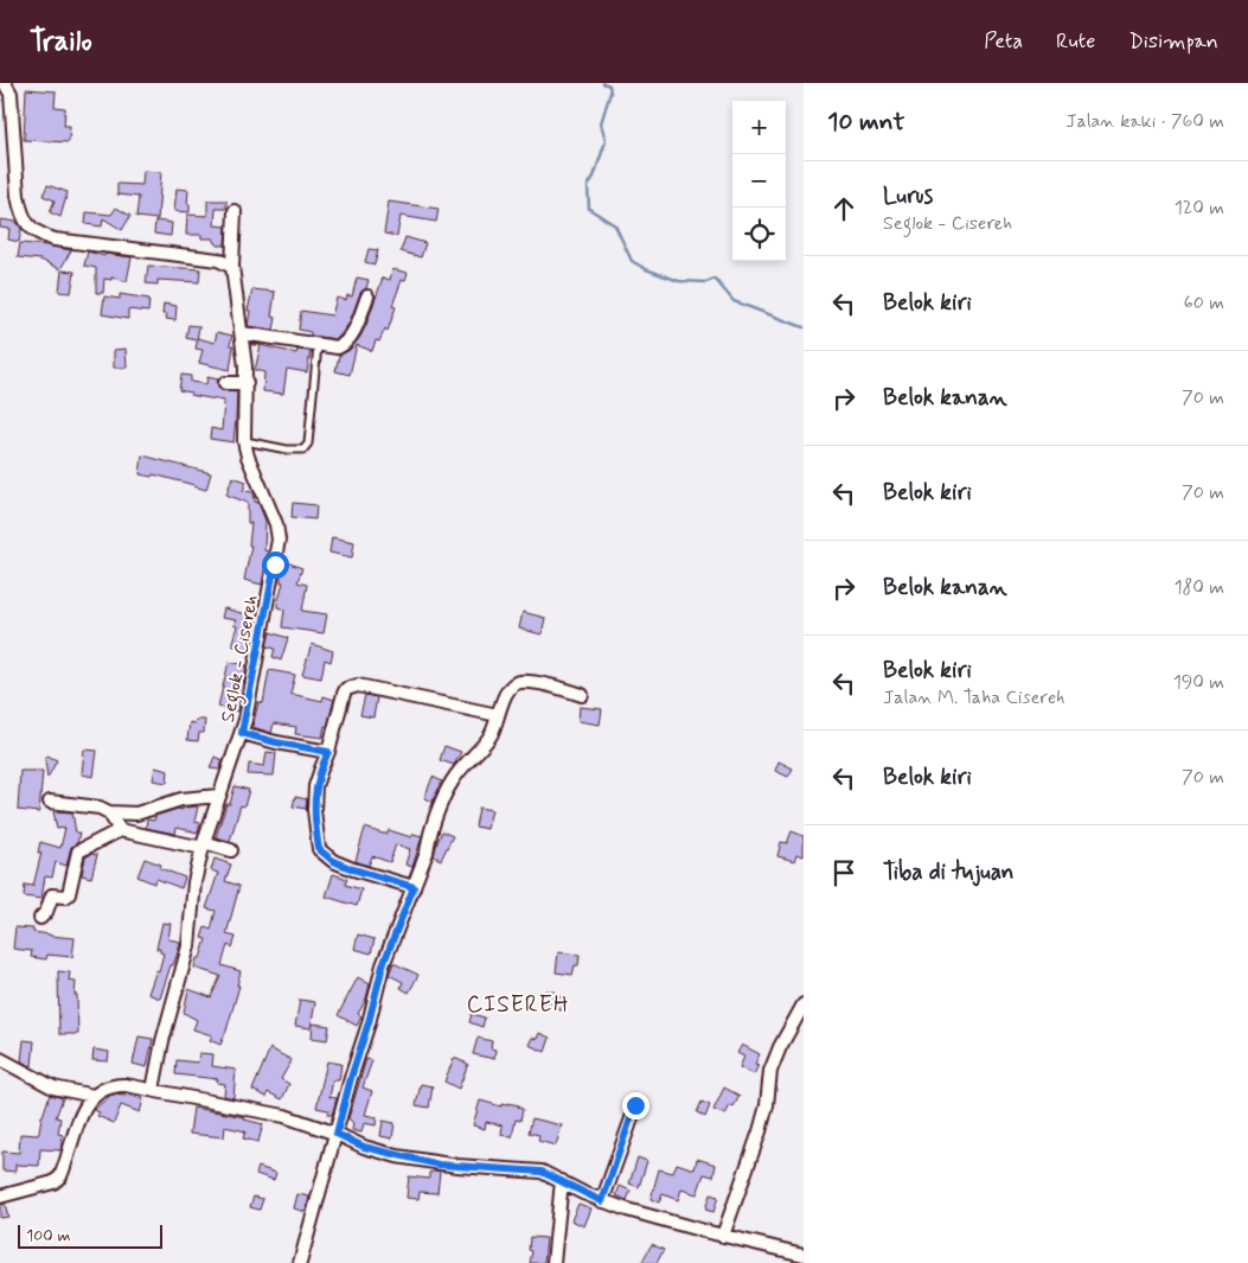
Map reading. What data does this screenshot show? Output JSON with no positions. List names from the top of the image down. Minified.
{"streets":{"street":["Seglok - Cisereh"]},"districts":["CISEREH"],"scale_bar":"100 m","page":{"header":"Trailo","nav":["Peta","Rute","Disimpan"],"heading":["10 mnt","Jalan kaki · 760 m"],"map_buttons":["+","−"],"list":[["Lurus","Seglok - Cisereh","120 m"],["Belok kiri","60 m"],["Belok kanan","70 m"],["Belok kiri","70 m"],["Belok kanan","180 m"],["Belok kiri","Jalan M. Taha Cisereh","190 m"],["Belok kiri","70 m"],"Tiba di tujuan"],"scale":"100 m"}}
